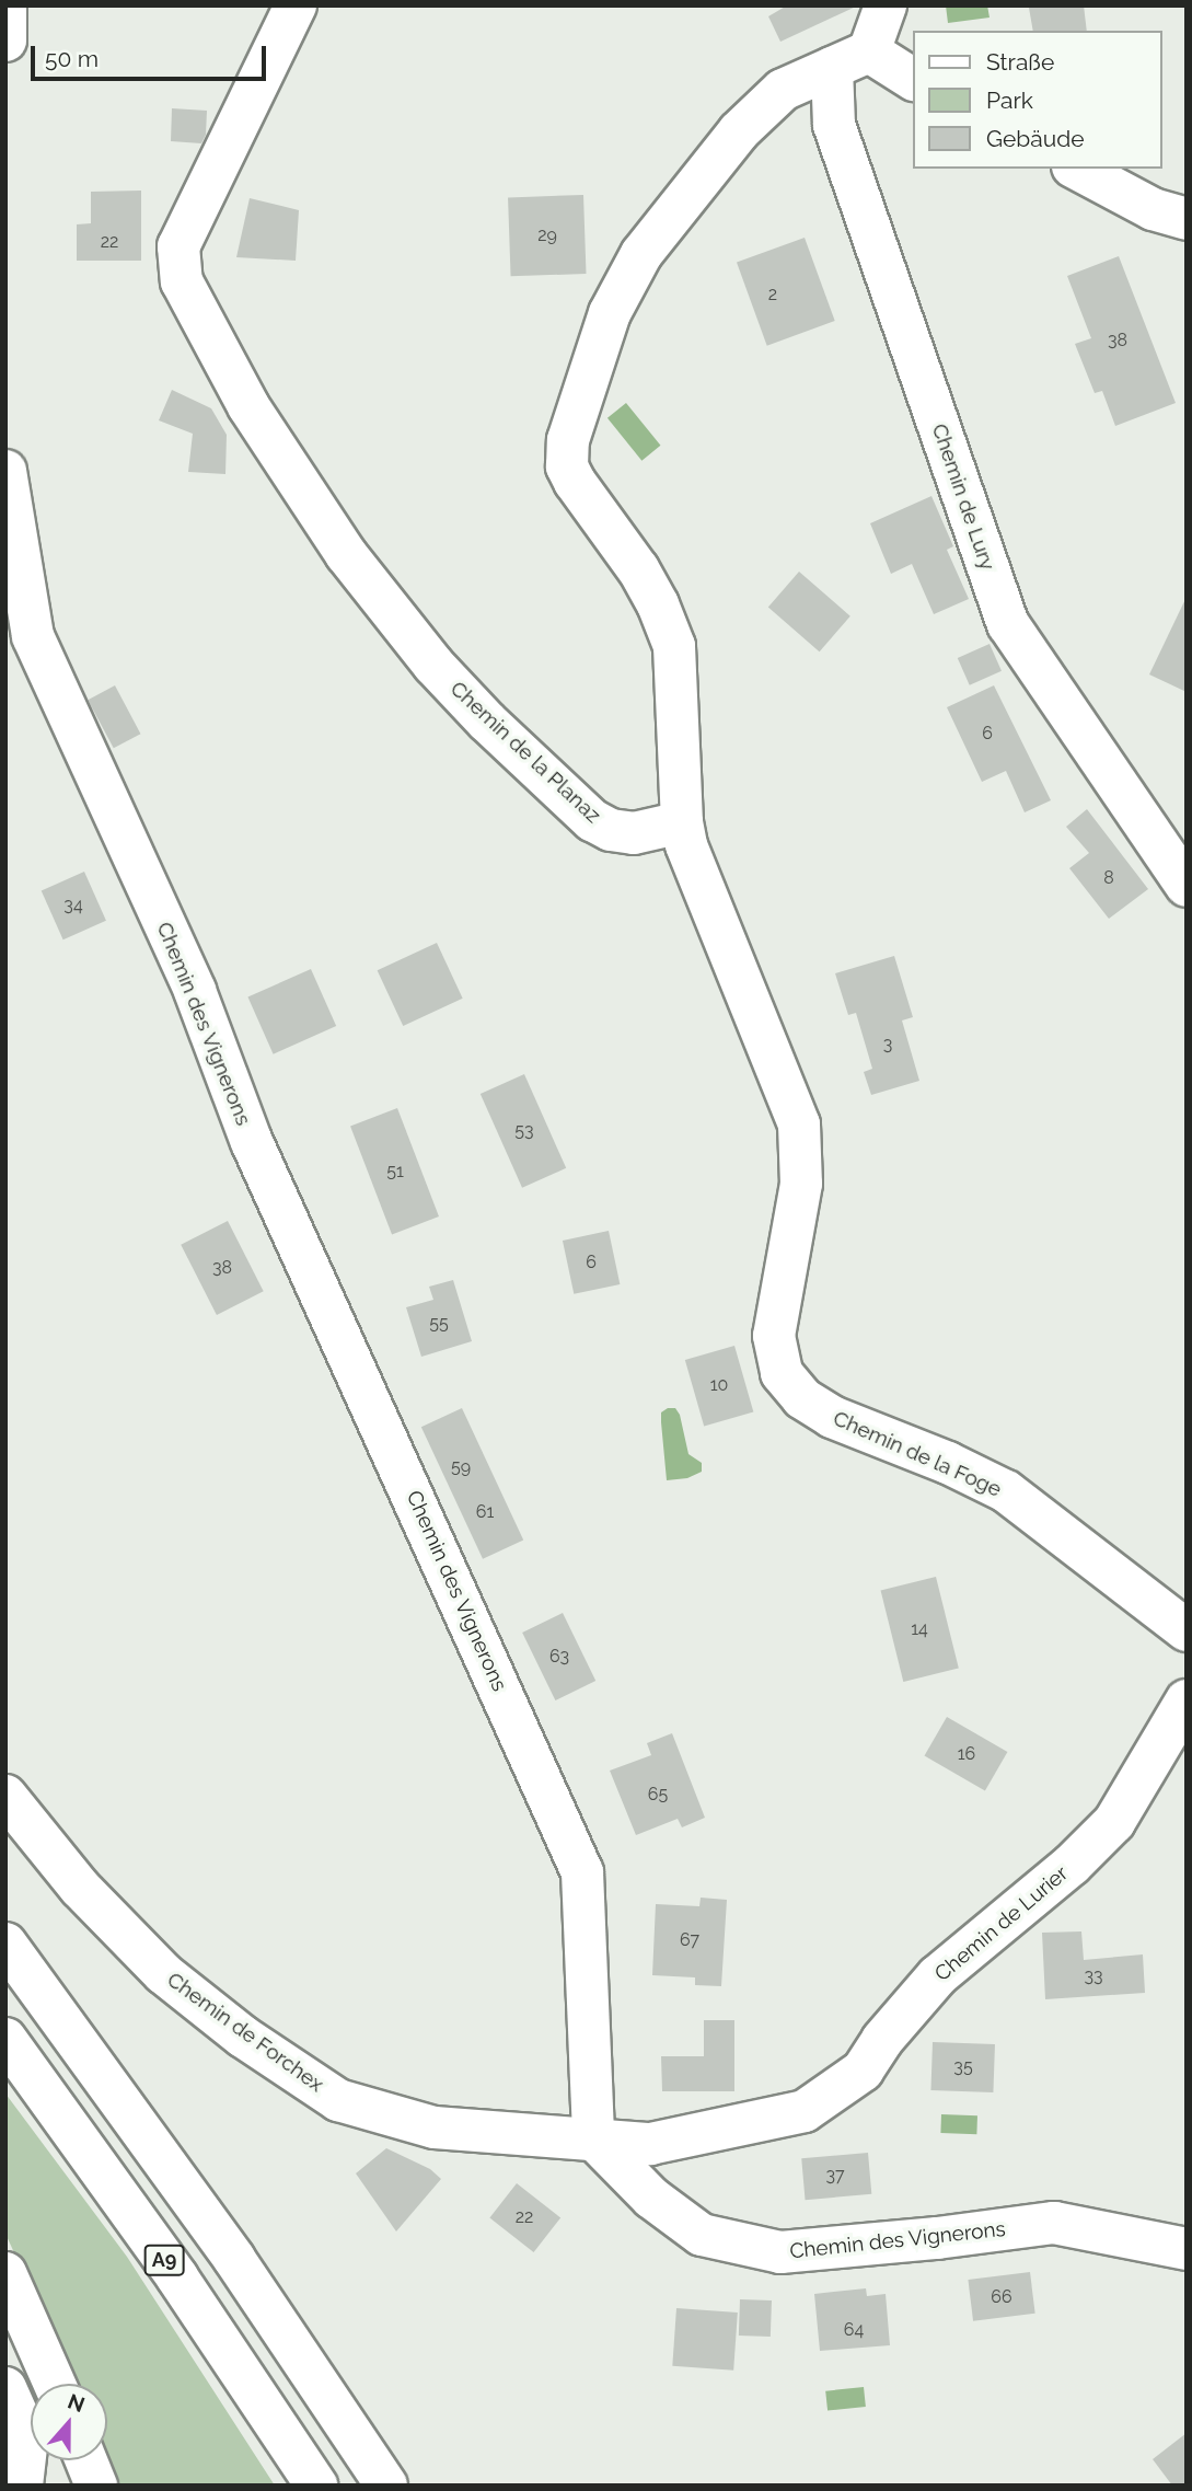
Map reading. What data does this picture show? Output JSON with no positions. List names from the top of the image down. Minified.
{"streets":{"main road":["Chemin de Lury","Chemin de la Planaz","Chemin des Vignerons","Chemin de la Foge","Chemin de Lurier","Chemin de Forchex","A9"]},"crossings":[["Chemin de la Planaz","Chemin de la Foge"],["Chemin des Vignerons","Chemin de Forchex"],["Chemin de Lurier","Chemin de Forchex"]],"house_numbers":["29","22","2","38","6","8","34","3","53","51","6","38","55","10","59","61","14","63","16","65","67","33","35","37","22","66","64"],"legend":["Straße","Park","Gebäude"],"scale_bar":"50 m","north":"top"}
